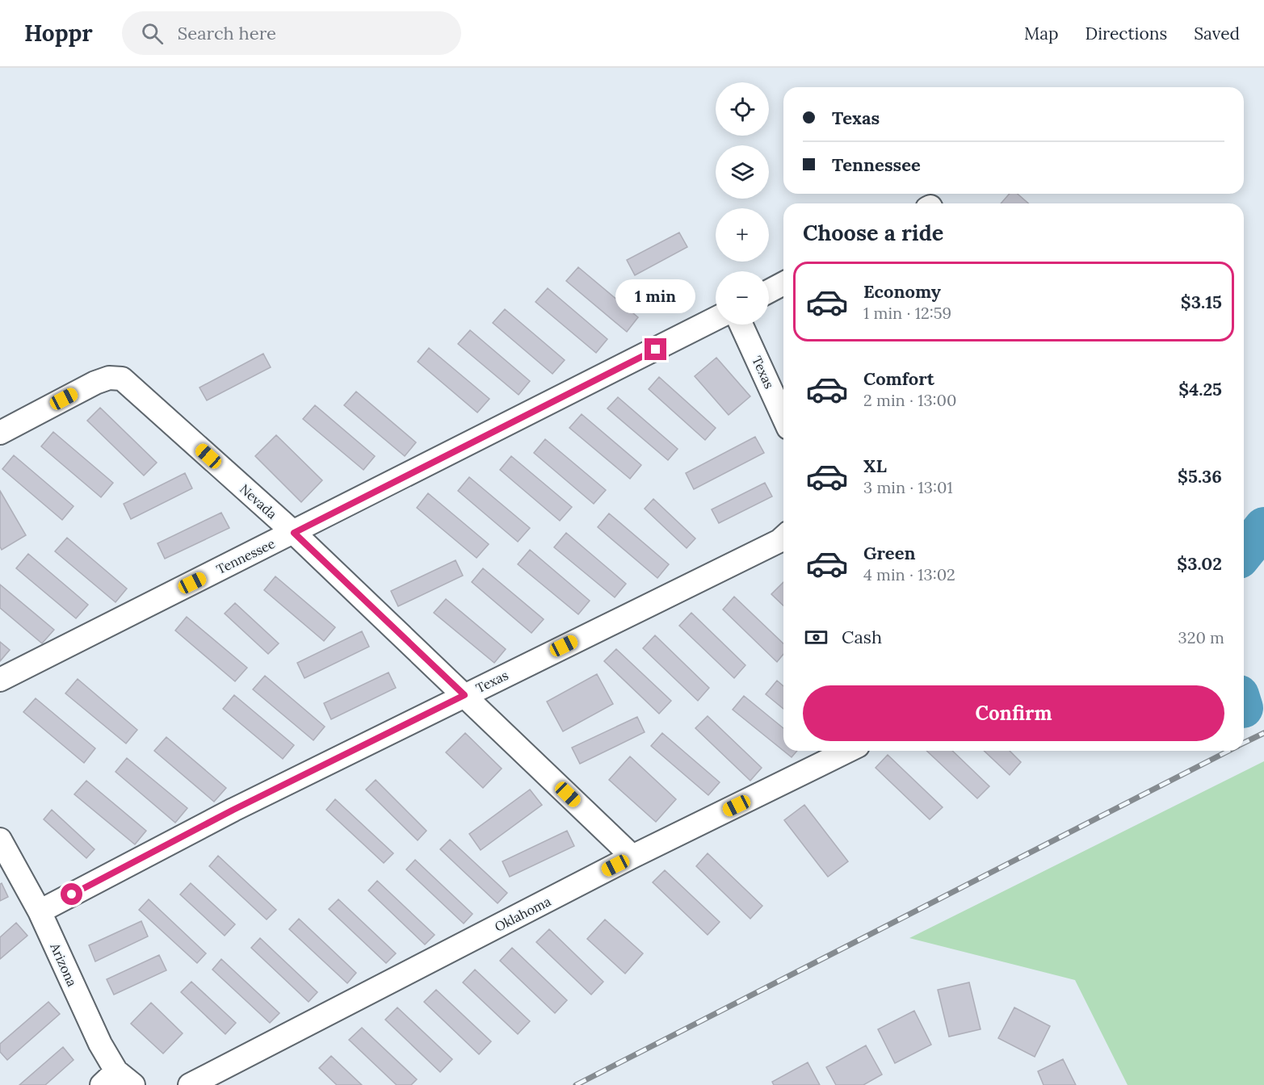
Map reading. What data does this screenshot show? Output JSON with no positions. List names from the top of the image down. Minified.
{"streets":{"street":["Texas","Nevada","Tennessee","Oklahoma","Arizona"]},"crossings":[["Texas","Nevada"],["Texas","Arizona"],["Nevada","Tennessee"],["Nevada","Oklahoma"]],"page":{"header":"Hoppr","search":"Search here","nav":["Map","Directions","Saved"],"map_buttons":["+","−"],"banner":["Texas","Tennessee"],"heading":"Choose a ride","list":[{"name":"Economy","note":"1 min · 12:59","value":"$3.15"},{"name":"Comfort","note":"2 min · 13:00","value":"$4.25"},{"name":"XL","note":"3 min · 13:01","value":"$5.36"},{"name":"Green","note":"4 min · 13:02","value":"$3.02"}],"bubble":"1 min","pay":["Cash","320 m"],"buttons":"Confirm"}}
